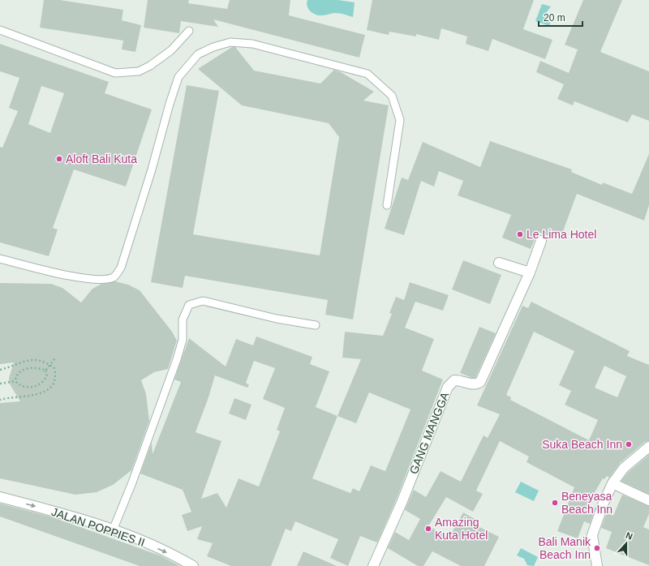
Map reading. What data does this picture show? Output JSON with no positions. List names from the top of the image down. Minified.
{"streets":{"street":["GANG MANGGA","JALAN POPPIES II"]},"one_way":["JALAN POPPIES II"],"places":["Aloft Bali Kuta","Le Lima Hotel","Suka Beach Inn","Beneyasa Beach Inn","Amazing Kuta Hotel","Bali Manik Beach Inn"],"scale_bar":"20 m","north":"top"}
